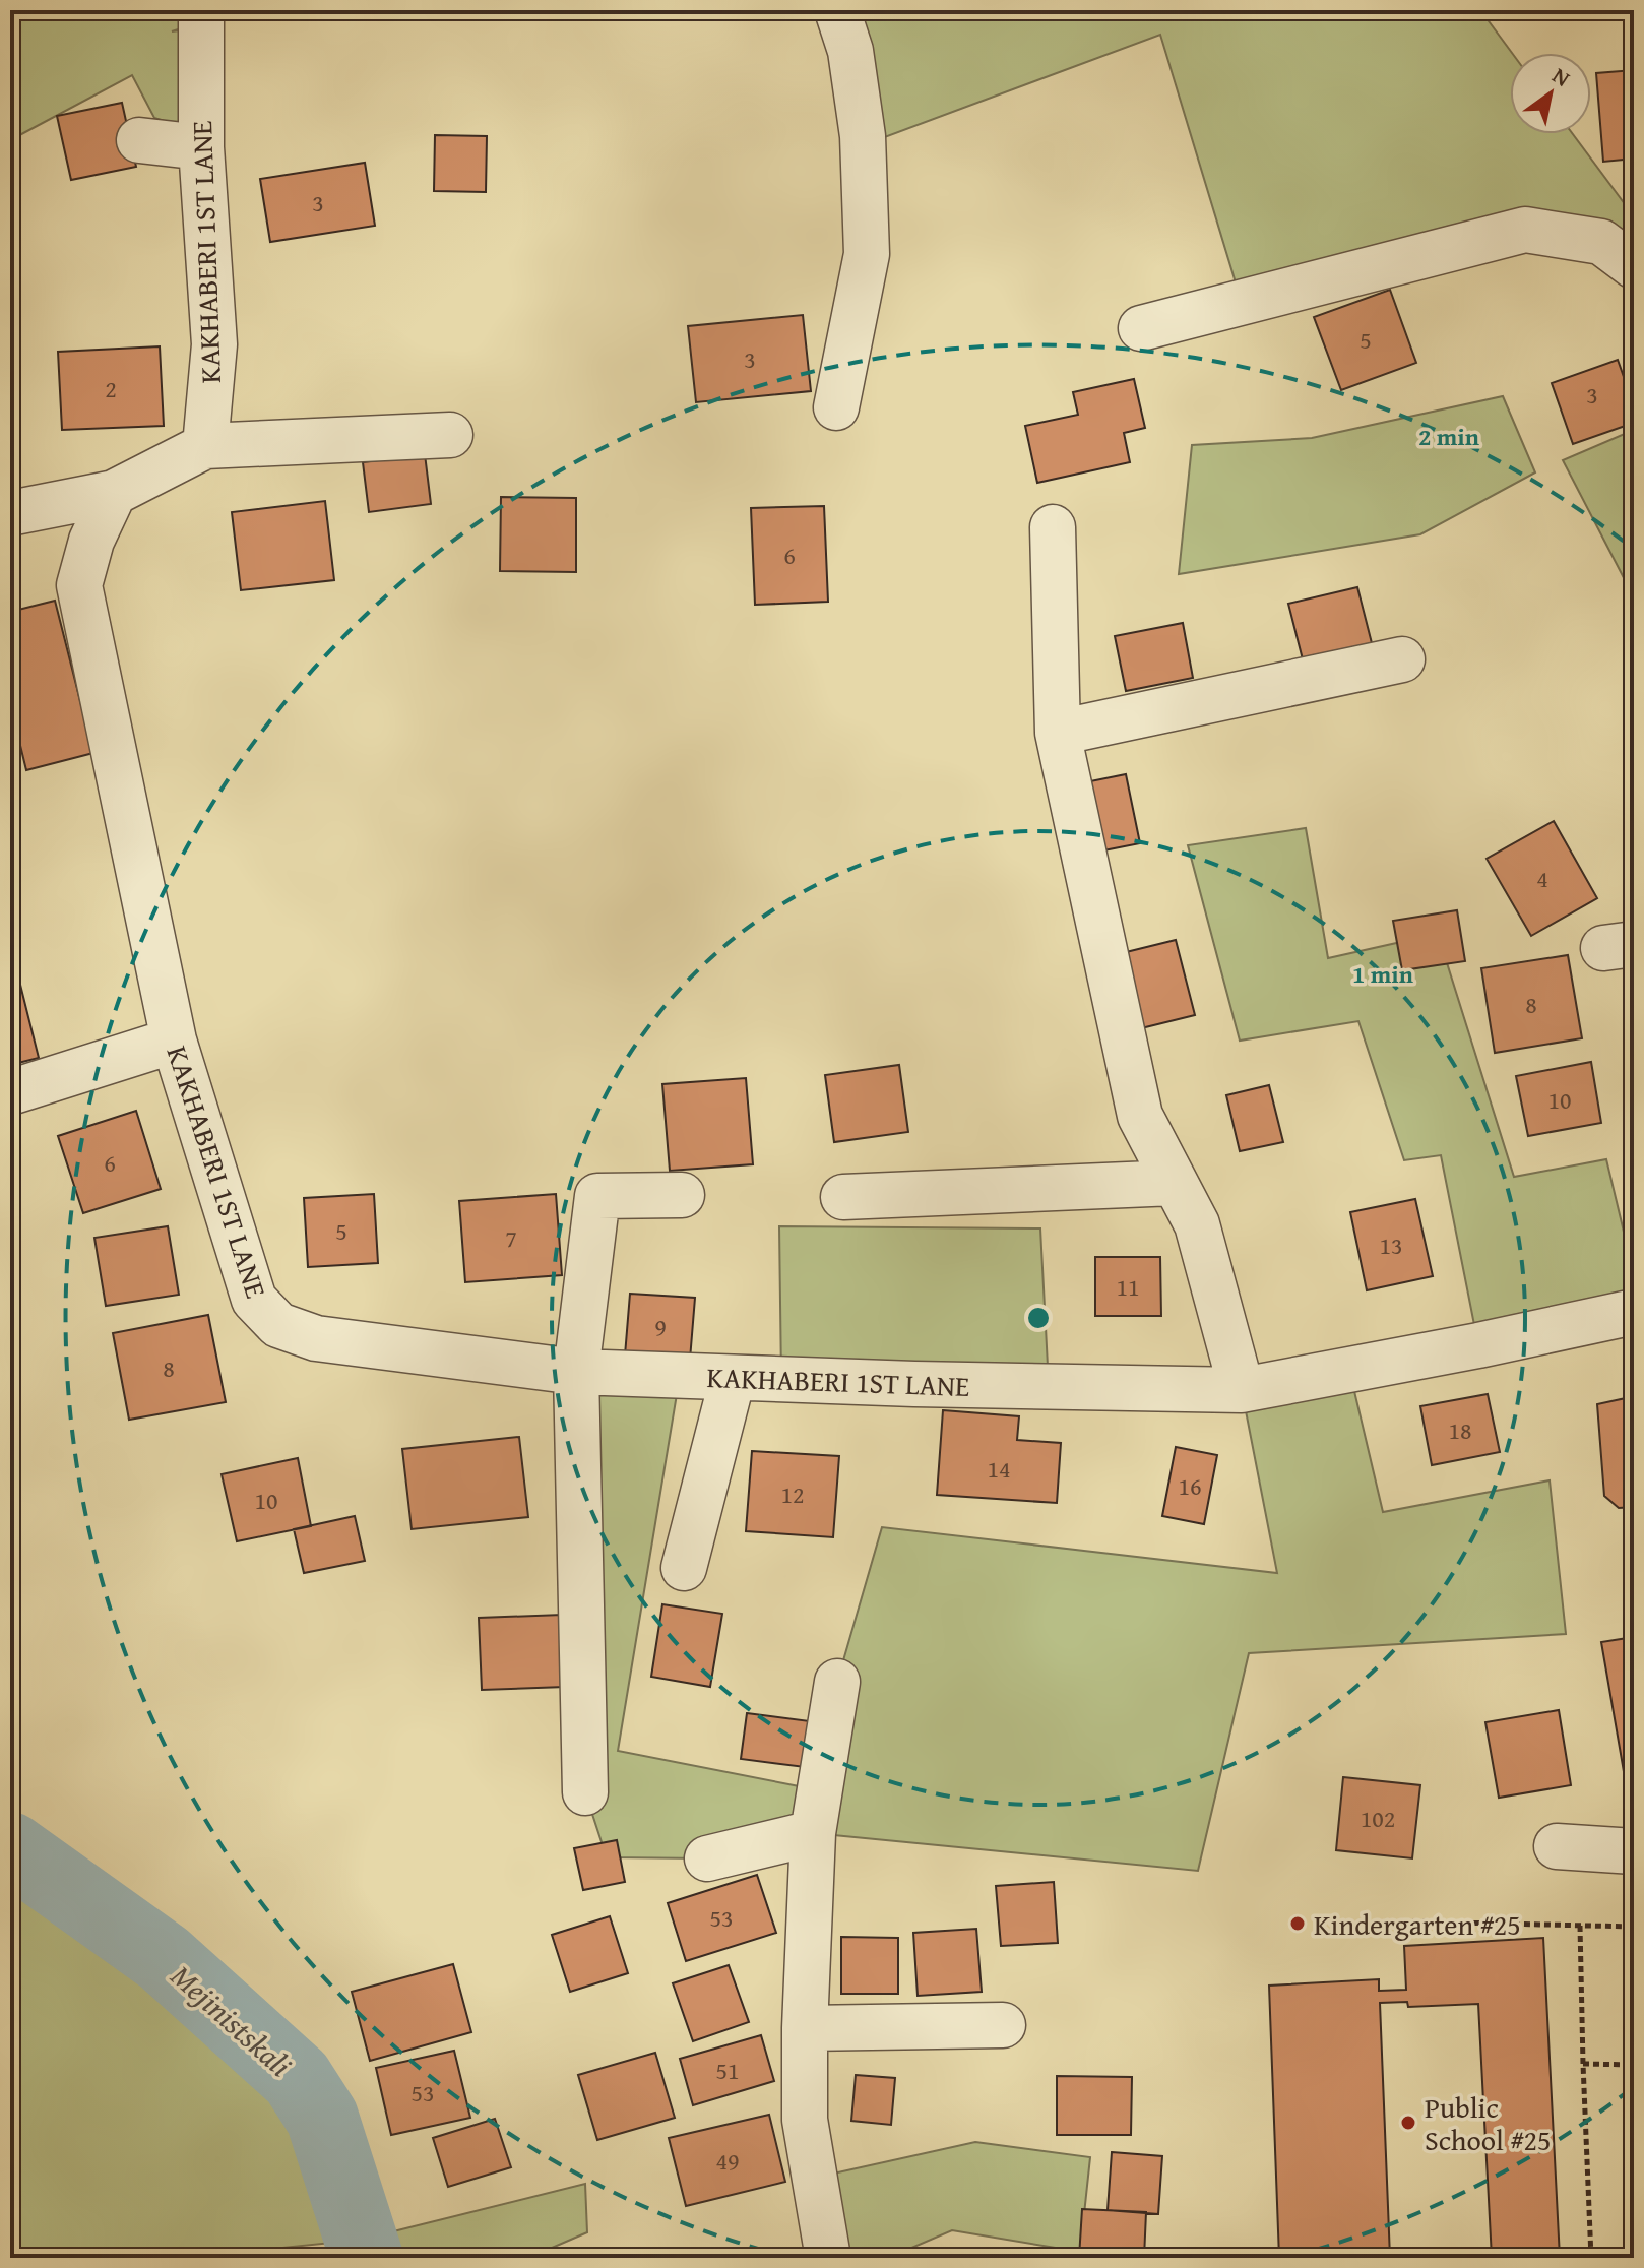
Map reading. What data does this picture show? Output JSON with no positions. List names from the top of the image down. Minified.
{"streets":{"street":["KAKHABERI 1ST LANE"]},"water":["Mejinistskali"],"places":["Kindergarten #25","Public School #25"],"house_numbers":["3","5","3","2","3","6","4","8","10","6","5","7","13","11","9","8","18","14","16","12","10","102","53","51","53","49"],"north":"top right","rings":["2 min","1 min"]}
